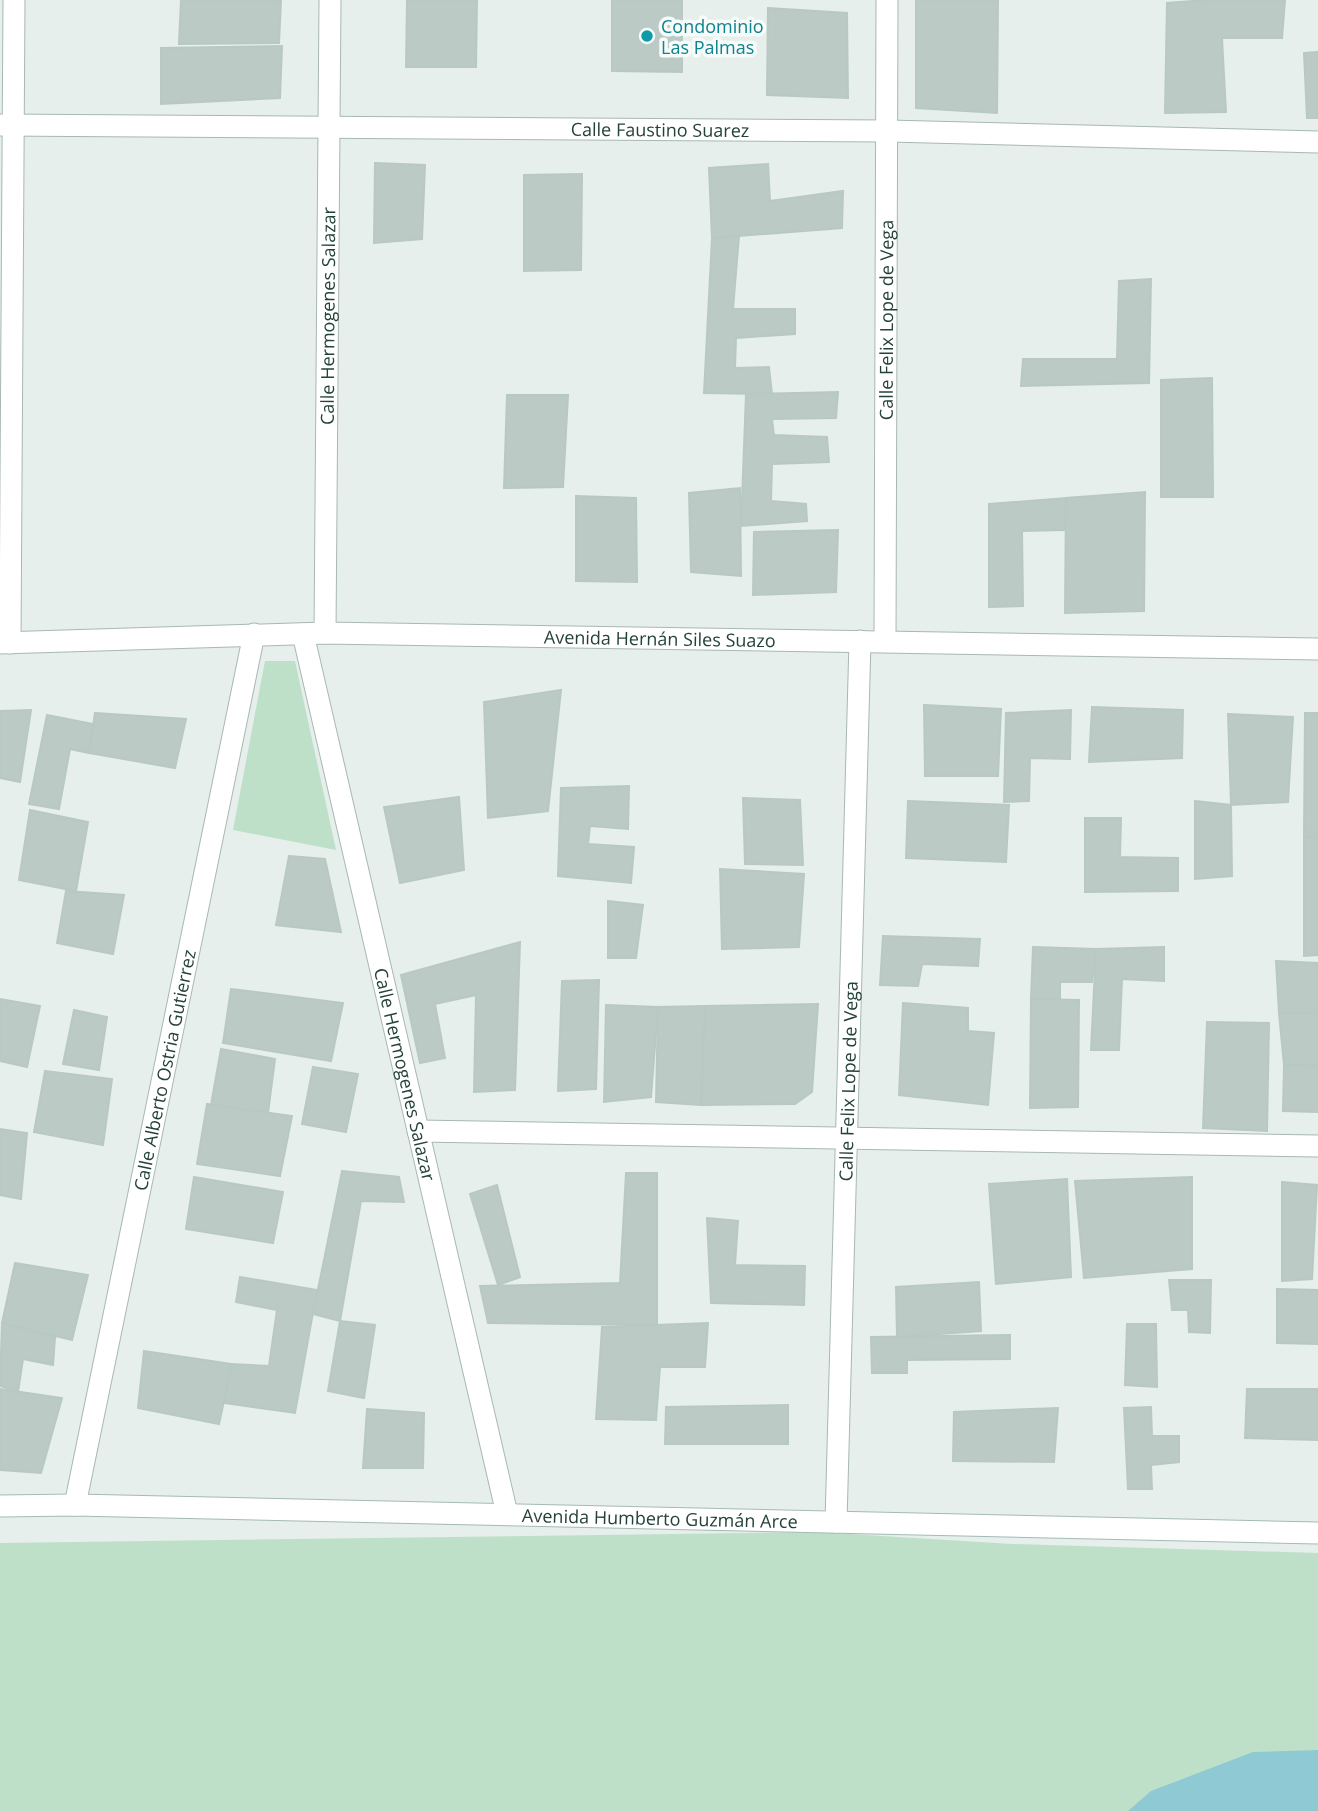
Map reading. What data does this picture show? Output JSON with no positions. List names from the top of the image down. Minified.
{"streets":{"street":["Calle Faustino Suarez","Calle Hermogenes Salazar","Calle Felix Lope de Vega","Avenida Hernán Siles Suazo","Calle Alberto Ostria Gutierrez","Avenida Humberto Guzmán Arce"]},"crossings":[["Calle Faustino Suarez","Calle Hermogenes Salazar"],["Calle Faustino Suarez","Calle Felix Lope de Vega"],["Calle Hermogenes Salazar","Avenida Hernán Siles Suazo"],["Calle Hermogenes Salazar","Avenida Humberto Guzmán Arce"],["Calle Felix Lope de Vega","Avenida Hernán Siles Suazo"],["Calle Felix Lope de Vega","Avenida Humberto Guzmán Arce"],["Avenida Hernán Siles Suazo","Calle Alberto Ostria Gutierrez"],["Calle Alberto Ostria Gutierrez","Avenida Humberto Guzmán Arce"]],"places":["Condominio Las Palmas"]}
